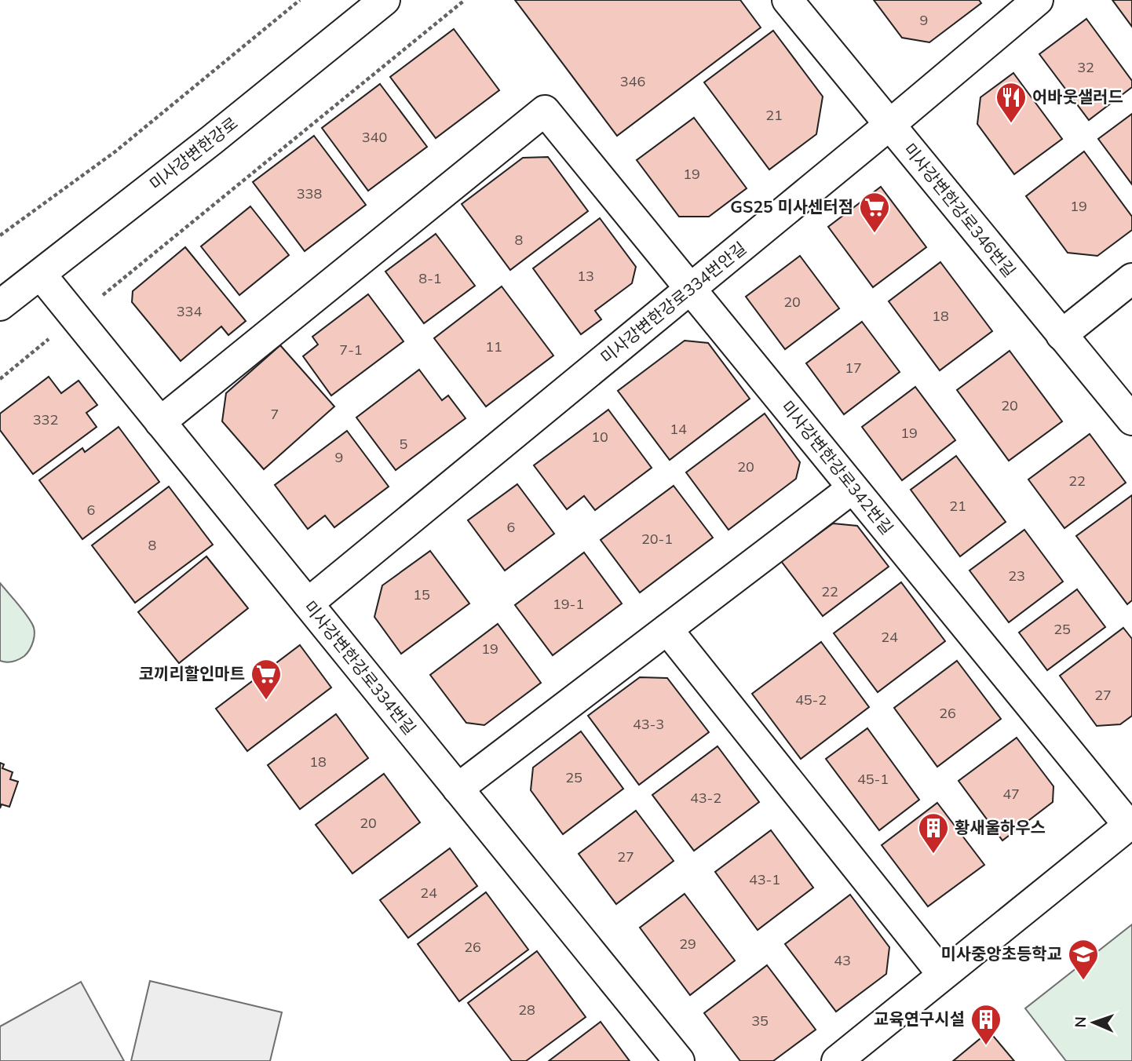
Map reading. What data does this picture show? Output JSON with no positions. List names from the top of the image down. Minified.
{"streets":{"street":["미사강변한강로","미사강변한강로346번길","미사강변한강로334번안길","미사강변한강로342번길","미사강변한강로334번길"]},"crossings":[["미사강변한강로","미사강변한강로334번길"],["미사강변한강로346번길","미사강변한강로334번안길"],["미사강변한강로334번안길","미사강변한강로342번길"],["미사강변한강로334번안길","미사강변한강로334번길"],["미사강변한강로342번길","미사강변한강로334번길"]],"places":{"restaurant":["어바웃샐러드"],"supermarket":["GS25 미사센터점","코끼리할인마트"],"building":["황새울하우스","교육연구시설"],"school or university":["미사중앙초등학교"]},"house_numbers":["9","32","346","21","340","19","338","19","8","13","8-1","20","334","18","11","7-1","17","20","7","332","14","19","10","5","9","20","22","21","6","6","20-1","8","23","22","15","19-1","25","24","19","27","45-2","26","43-3","18","25","45-1","47","43-2","20","27","43-1","24","29","26","43","28","35"],"north":"left"}
